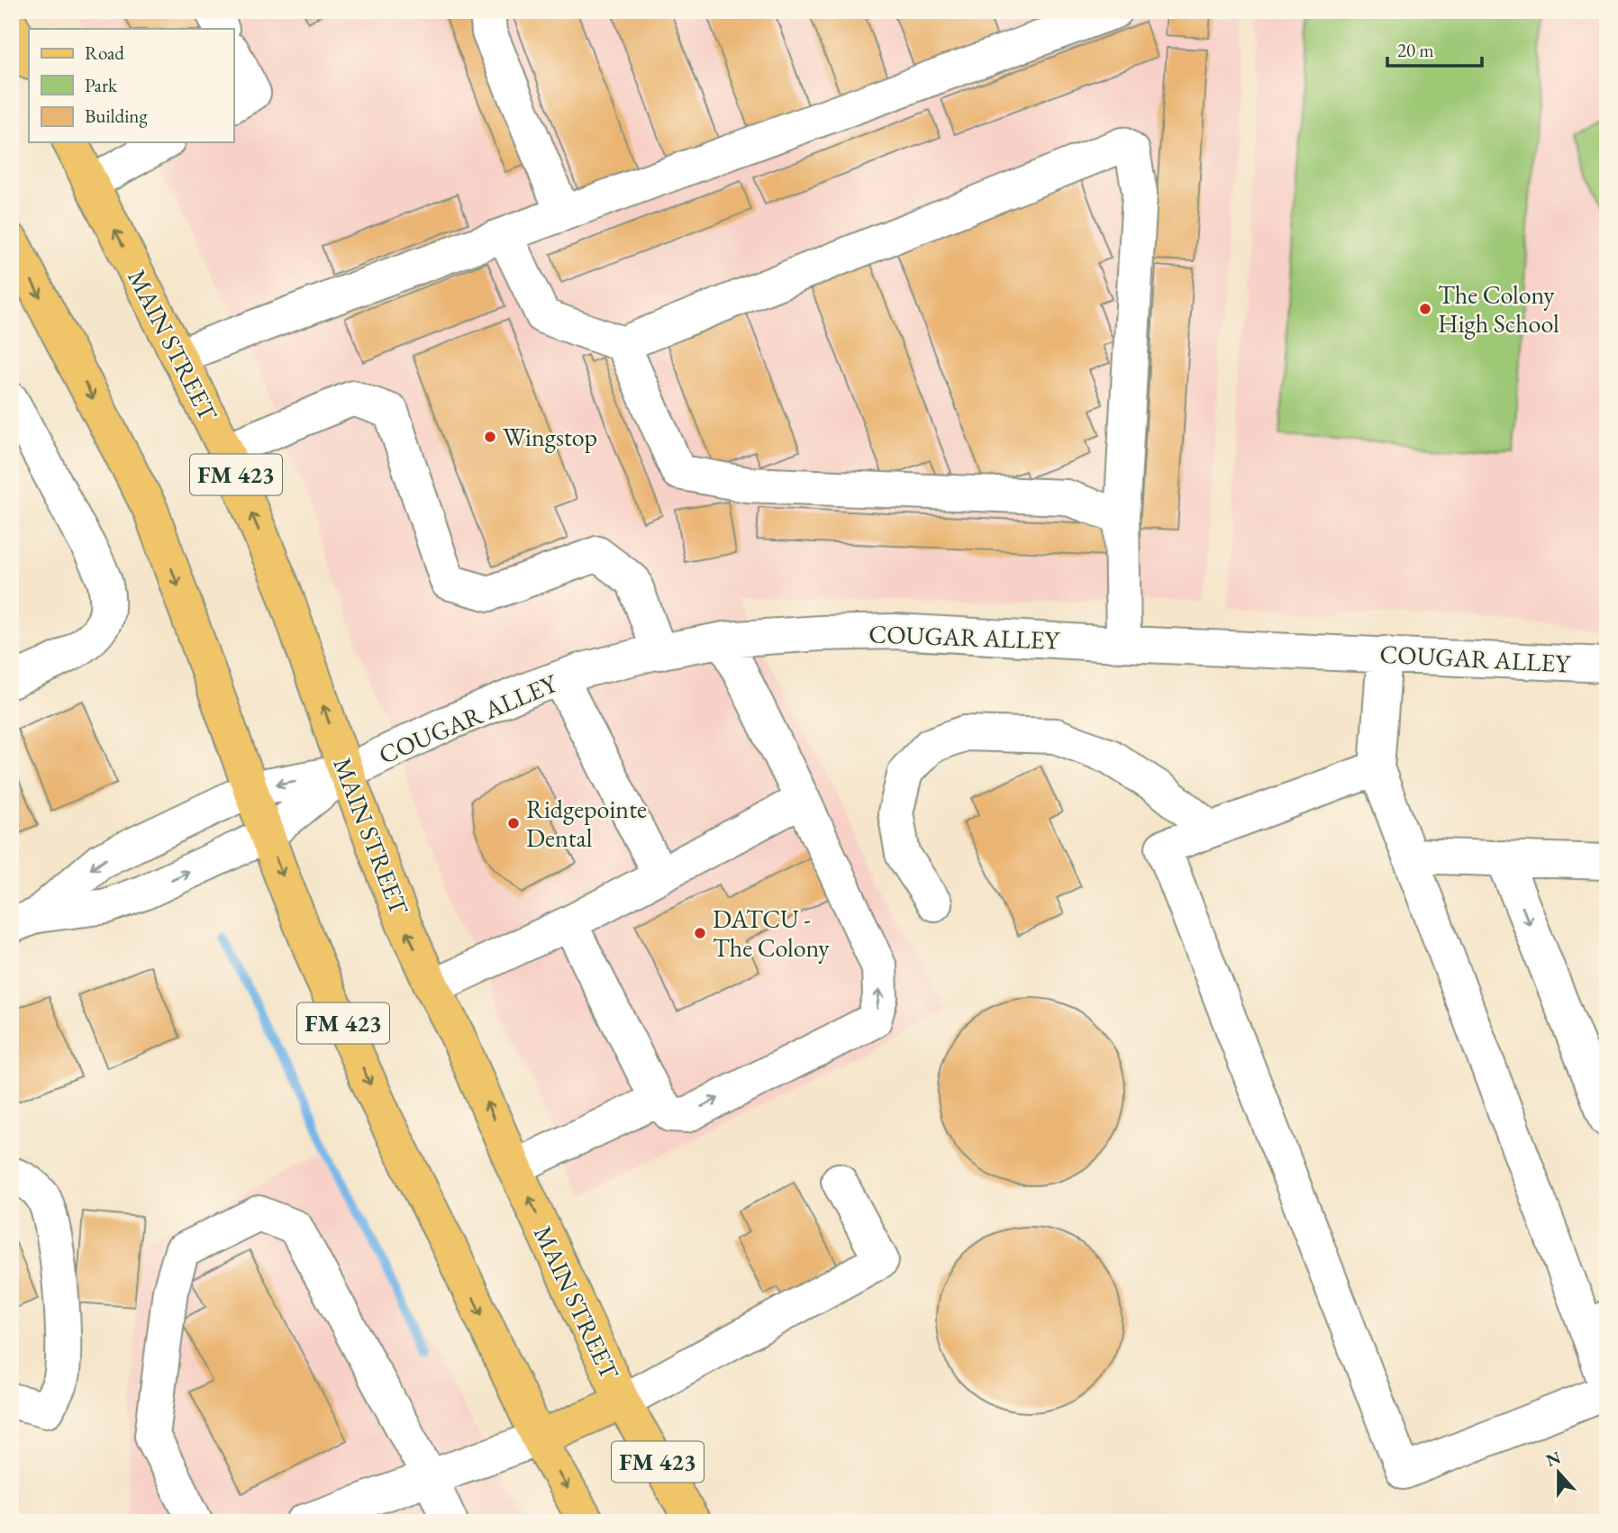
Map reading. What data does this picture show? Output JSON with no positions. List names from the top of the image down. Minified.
{"streets":{"main road":["MAIN STREET","FM 423"],"street":["COUGAR ALLEY"]},"crossings":[["MAIN STREET","COUGAR ALLEY"]],"places":["The Colony High School","Wingstop","Ridgepointe Dental","DATCU - The Colony"],"legend":["Road","Park","Building"],"scale_bar":"20 m","north":"top"}
